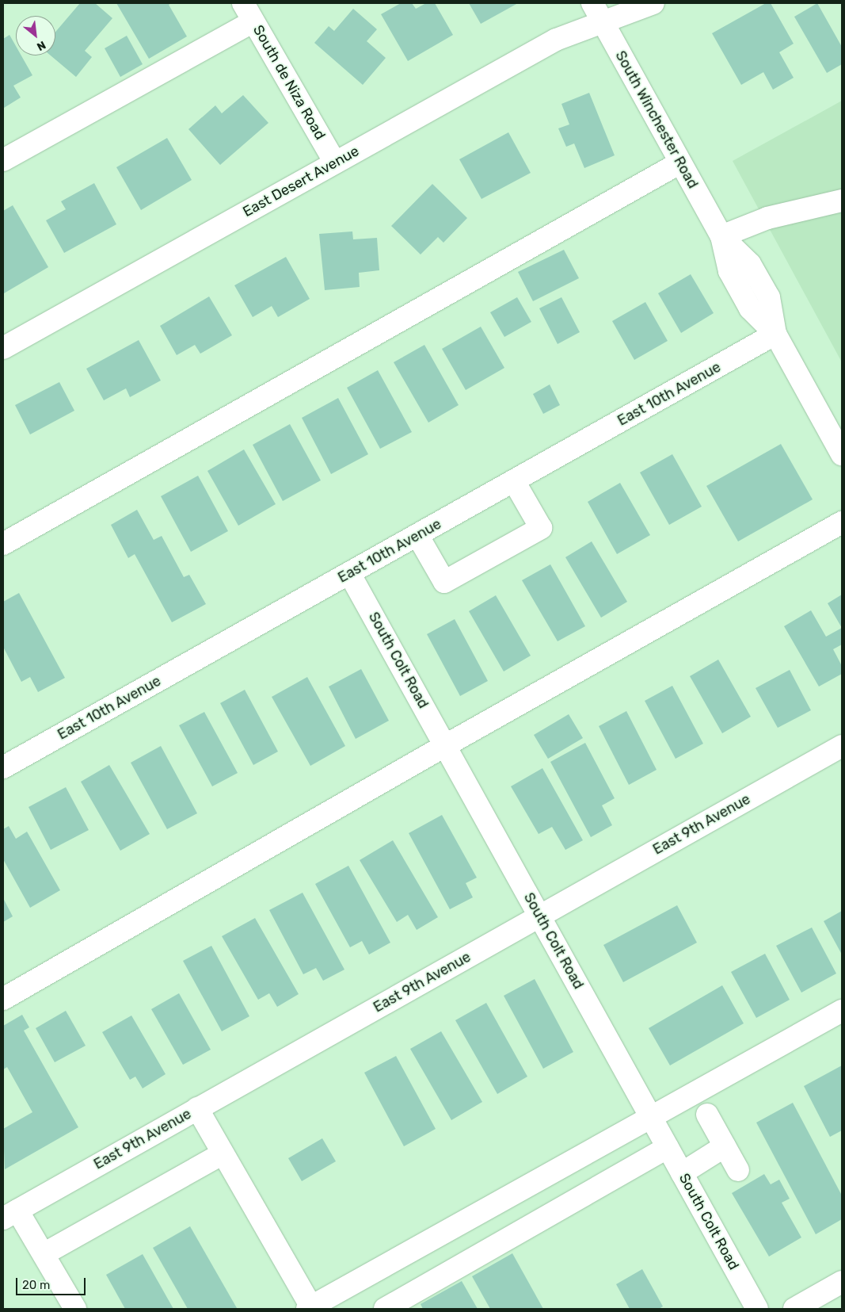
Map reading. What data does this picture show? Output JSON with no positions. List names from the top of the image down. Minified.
{"streets":{"street":["South de Niza Road","South Winchester Road","East Desert Avenue","East 10th Avenue","South Colt Road","East 9th Avenue"]},"crossings":[["South de Niza Road","East Desert Avenue"],["South Winchester Road","East Desert Avenue"],["South Winchester Road","East 10th Avenue"],["East 10th Avenue","South Colt Road"],["South Colt Road","East 9th Avenue"]],"scale_bar":"20 m","north":"bottom right"}
